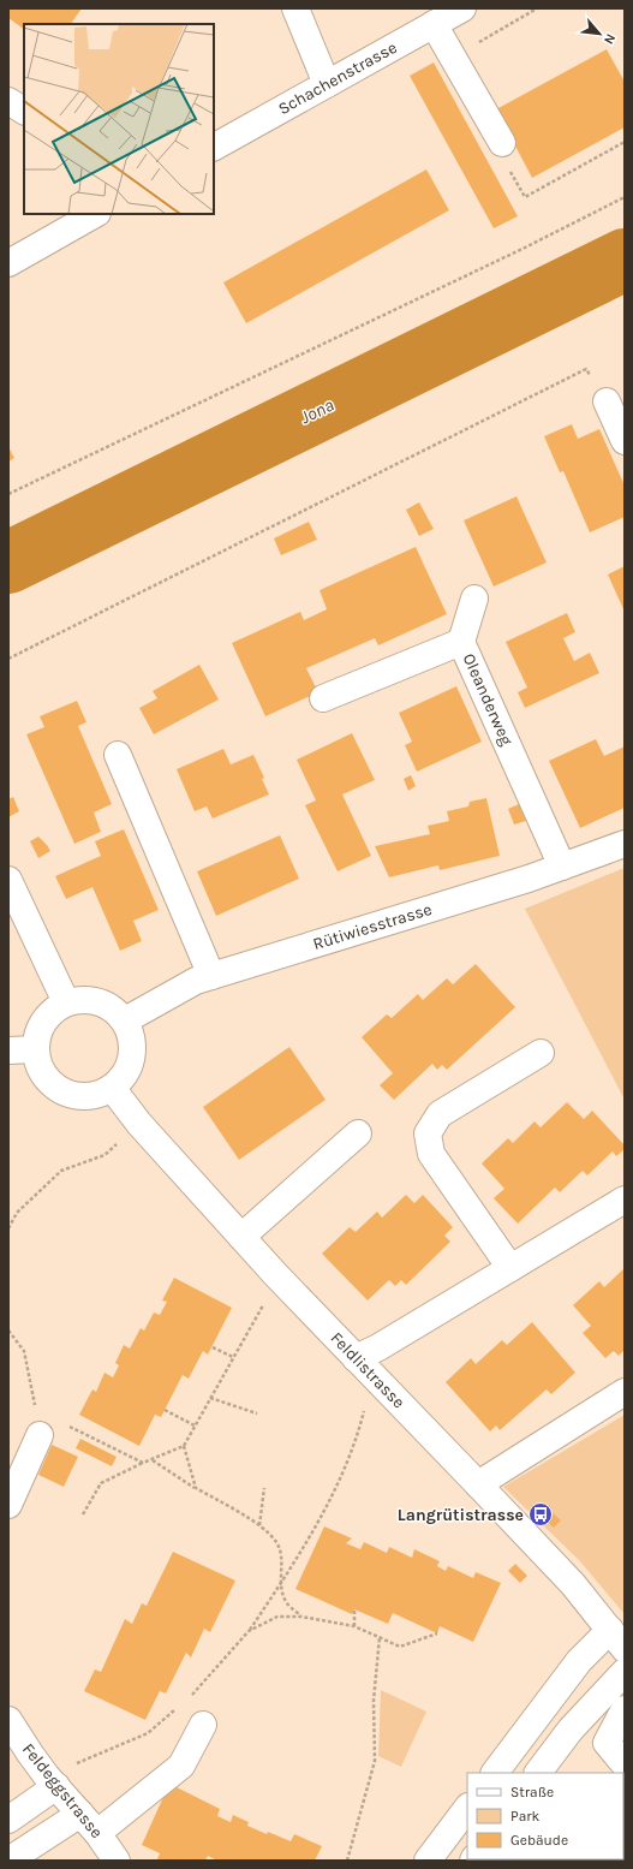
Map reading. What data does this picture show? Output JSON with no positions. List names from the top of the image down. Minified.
{"streets":{"street":["Schachenstrasse","Oleanderweg","Rütiwiesstrasse","Feldlistrasse","Feldeggstrasse"]},"crossings":[["Oleanderweg","Rütiwiesstrasse"],["Rütiwiesstrasse","Feldlistrasse"]],"water":["Jona"],"places":{"bus stop":["Langrütistrasse"]},"legend":["Straße","Park","Gebäude"],"north":"bottom right"}
